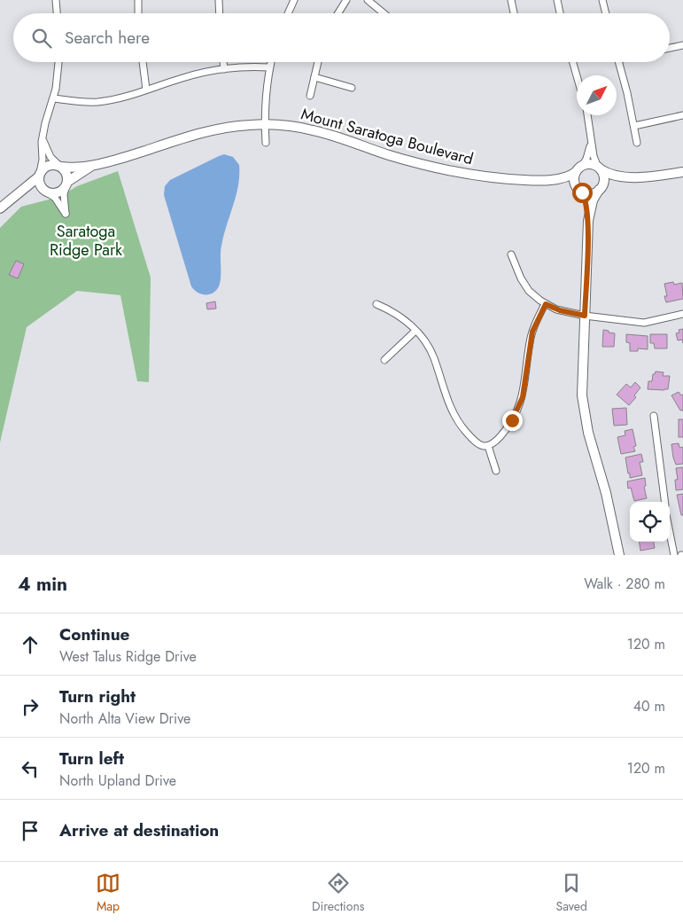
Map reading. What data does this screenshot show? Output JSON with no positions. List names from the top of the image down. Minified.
{"streets":{"street":["Mount Saratoga Boulevard"]},"parks":["Saratoga Ridge Park"],"north":"top right","page":{"search":"Search here","heading":["4 min","Walk · 280 m"],"list":[["Continue","West Talus Ridge Drive","120 m"],["Turn right","North Alta View Drive","40 m"],["Turn left","North Upland Drive","120 m"],"Arrive at destination"],"nav":["Map","Directions","Saved"]}}
